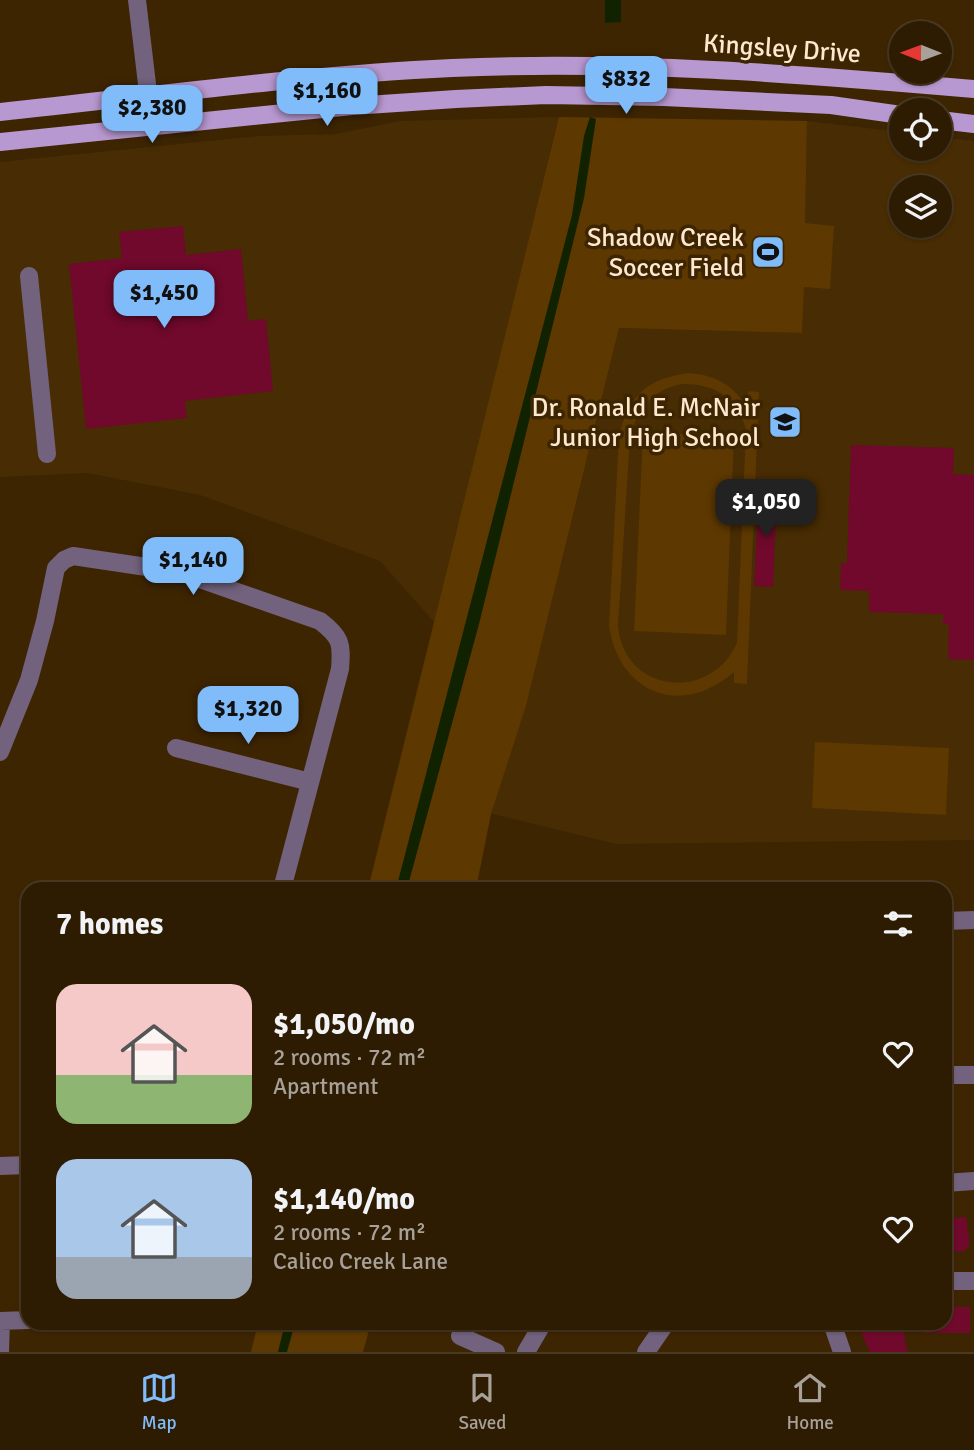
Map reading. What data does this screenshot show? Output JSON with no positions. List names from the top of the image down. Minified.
{"streets":{"main road":["Kingsley Drive"]},"places":{"sports":["Shadow Creek Soccer Field"],"school or university":["Dr. Ronald E. McNair Junior High School"]},"north":"left","page":{"price":["$832","$1,160","$2,380","$1,450","$1,050","$1,140","$1,320"],"heading":"7 homes","list":[{"name":"$1,050/mo","note":"2 rooms · 72 m² · Apartment"},{"name":"$1,140/mo","note":"2 rooms · 72 m² · Calico Creek Lane"}],"tabs":["Map","Saved","Home"]}}
